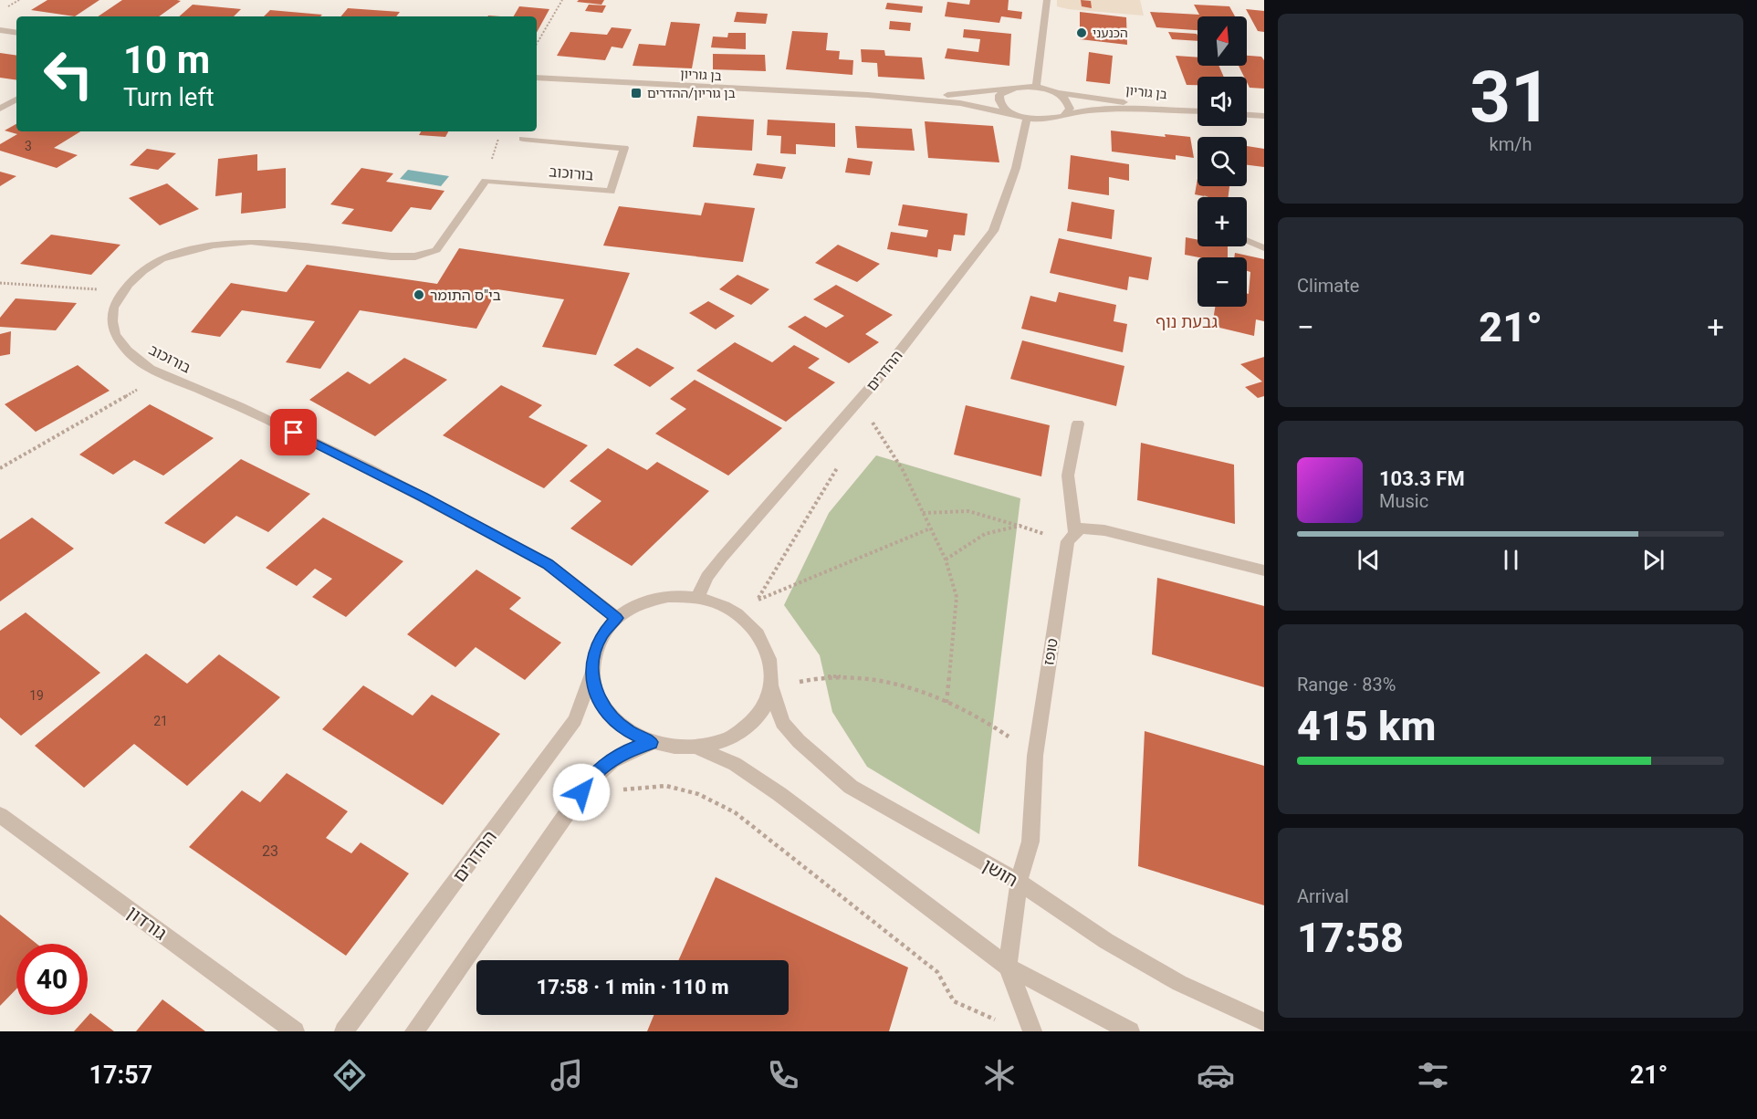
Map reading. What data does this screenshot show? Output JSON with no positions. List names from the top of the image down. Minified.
{"streets":{"street":["בן גוריון","בורוכוב","ההדרים","טופז","חושן","גורדון"]},"crossings":[["בן גוריון","ההדרים"],["בורוכוב","ההדרים"],["בורוכוב","חושן"],["ההדרים","חושן"],["טופז","חושן"]],"districts":["גבעת נוף"],"places":{"other":["הכנעני","בי\"ס התומר"],"transit":["בן גוריון/ההדרים"]},"house_numbers":["3","19","21","23"],"north":"top","page":{"tile":[["31","km/h"],"Climate",["Range · 83%","415 km"],["Arrival","17:58"]],"map_buttons":["+","−"],"turn":["10 m","Turn left"],"heat":["−","21°","+"],"song":["103.3 FM","Music"],"limit":"40","trip":"17:58 · 1 min · 110 m","tabs":["17:57","21°"]}}
